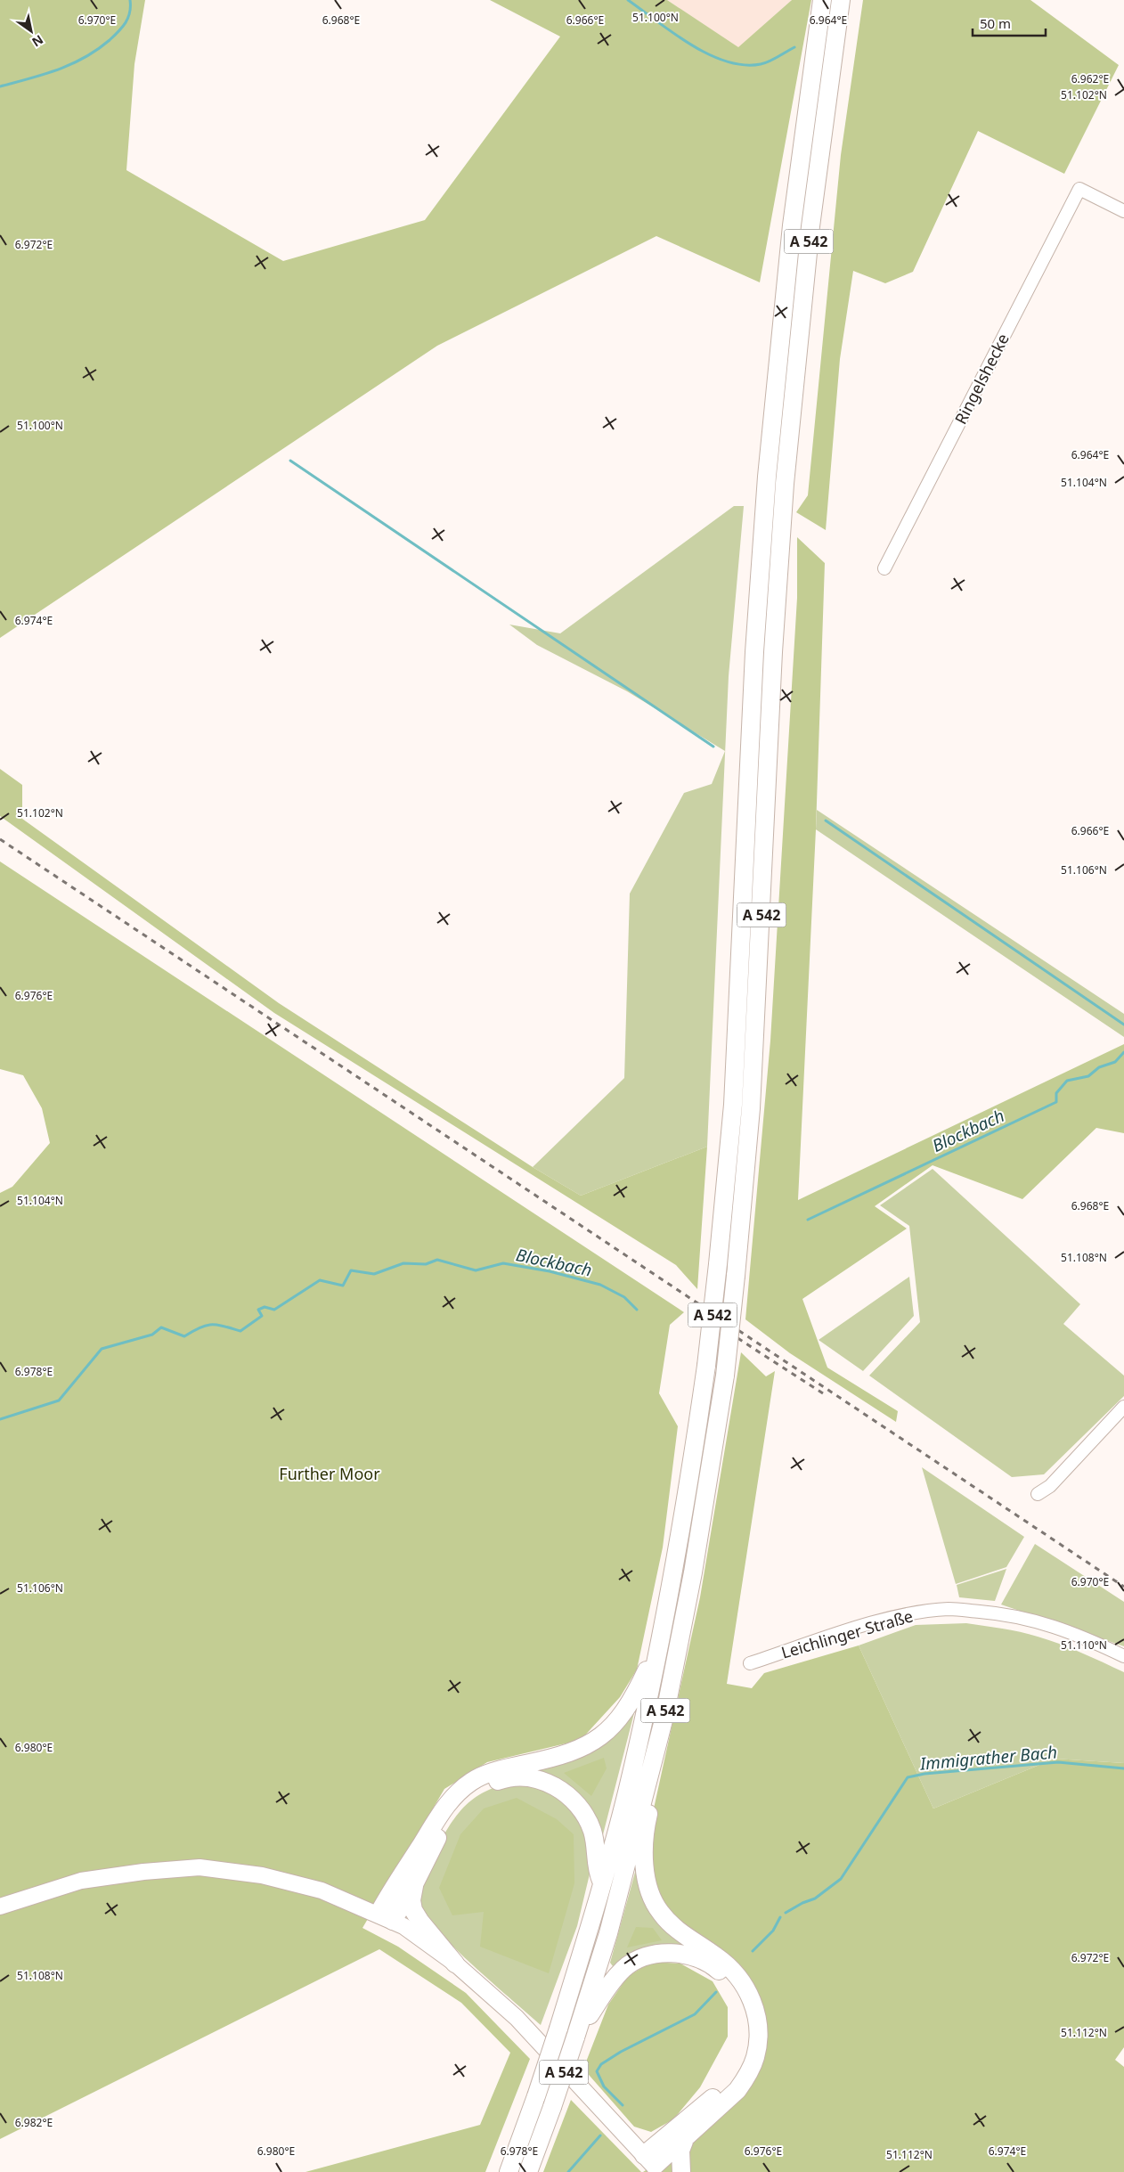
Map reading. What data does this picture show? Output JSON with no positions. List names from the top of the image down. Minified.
{"streets":{"highway":["A 542"],"street":["Ringelshecke","Leichlinger Straße"]},"water":["Blockbach","Immigrather Bach"],"parks":["Further Moor"],"scale_bar":"50 m","north":"bottom right","coordinates":["51.100°N","6.970°E","6.968°E","6.966°E","6.964°E","6.962°E","51.102°N","6.972°E","51.104°N","6.974°E","51.106°N","6.976°E","51.108°N","6.978°E","51.110°N","6.980°E","51.112°N","6.982°E"]}
